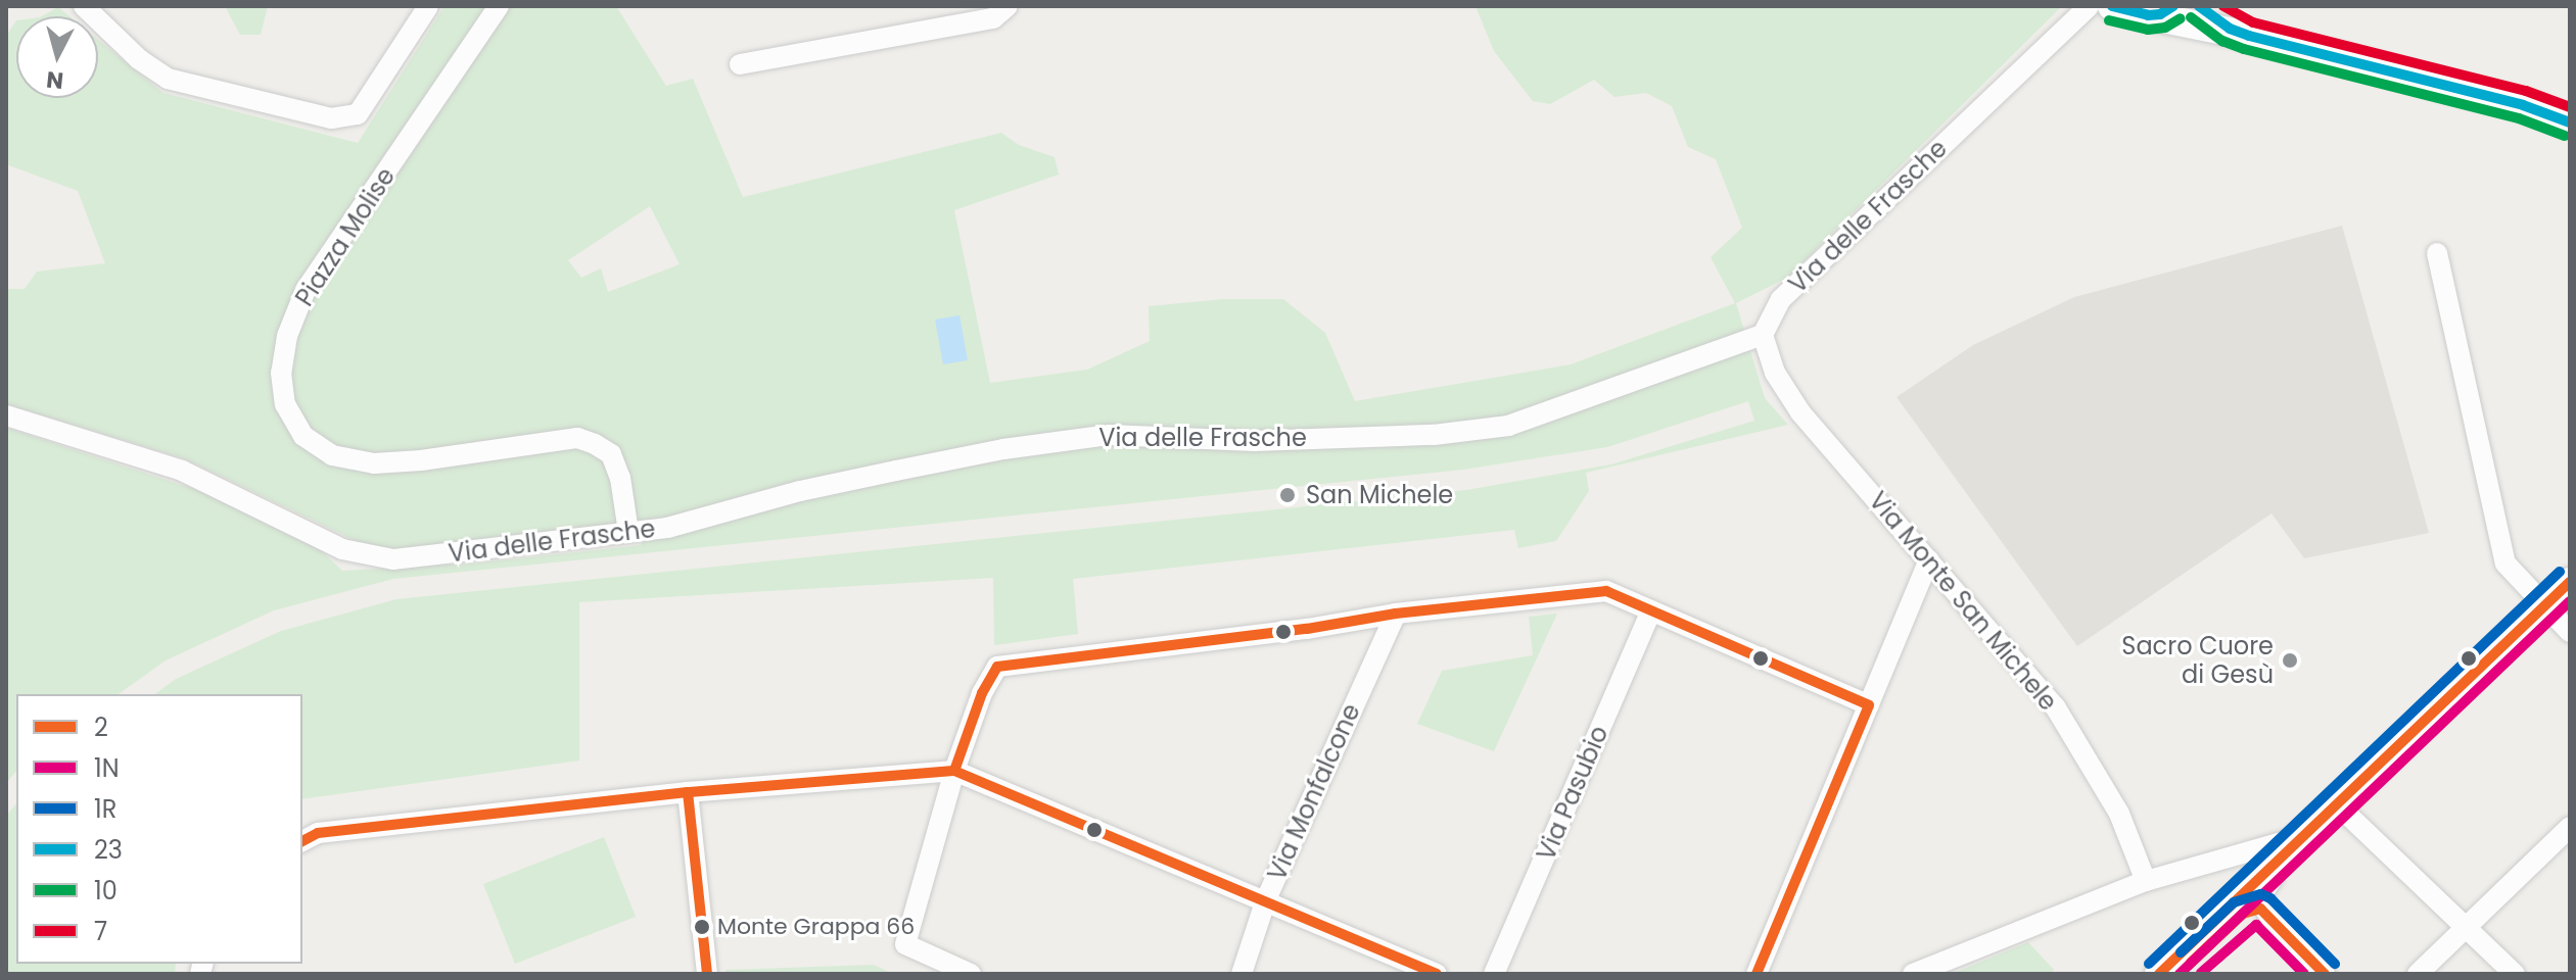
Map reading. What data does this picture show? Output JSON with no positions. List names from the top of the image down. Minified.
{"streets":{"street":["Via delle Frasche","Piazza Molise","Via Monte San Michele","Via Monfalcone","Via Pasubio"]},"crossings":[["Via delle Frasche","Piazza Molise"],["Via delle Frasche","Via Monte San Michele"]],"places":["San Michele","Sacro Cuore di Gesù","Monte Grappa 66"],"lines":["transit line 23","transit line 7","transit line 10","transit line 1R","transit line 2","transit line 1N"],"legend":["2","1N","1R","23","10","7"],"north":"bottom"}
